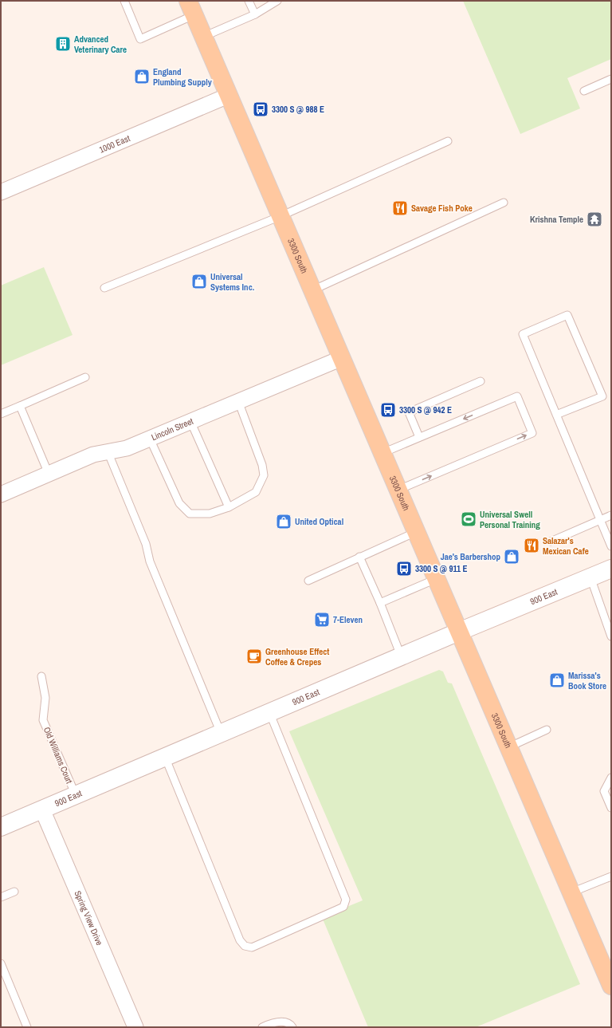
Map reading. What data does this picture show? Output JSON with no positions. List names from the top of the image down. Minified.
{"streets":{"main road":["3300 South"],"street":["1000 East","Lincoln Street","900 East","Spring View Drive"],"lane":["Old Williams Court"]},"crossings":[["1000 East","3300 South"],["3300 South","Lincoln Street"],["3300 South","900 East"],["900 East","Old Williams Court"],["900 East","Spring View Drive"]],"places":{"building":["Advanced Veterinary Care"],"shop":["England Plumbing Supply","Universal Systems Inc.","United Optical","Jae's Barbershop","Marissa's Book Store"],"bus stop":["3300 S @ 988 E","3300 S @ 942 E","3300 S @ 911 E"],"restaurant":["Savage Fish Poke","Salazar's Mexican Cafe"],"temple":["Krishna Temple"],"sports":["Universal Swell Personal Training"],"supermarket":["7-Eleven"],"cafe":["Greenhouse Effect Coffee & Crepes"]}}
